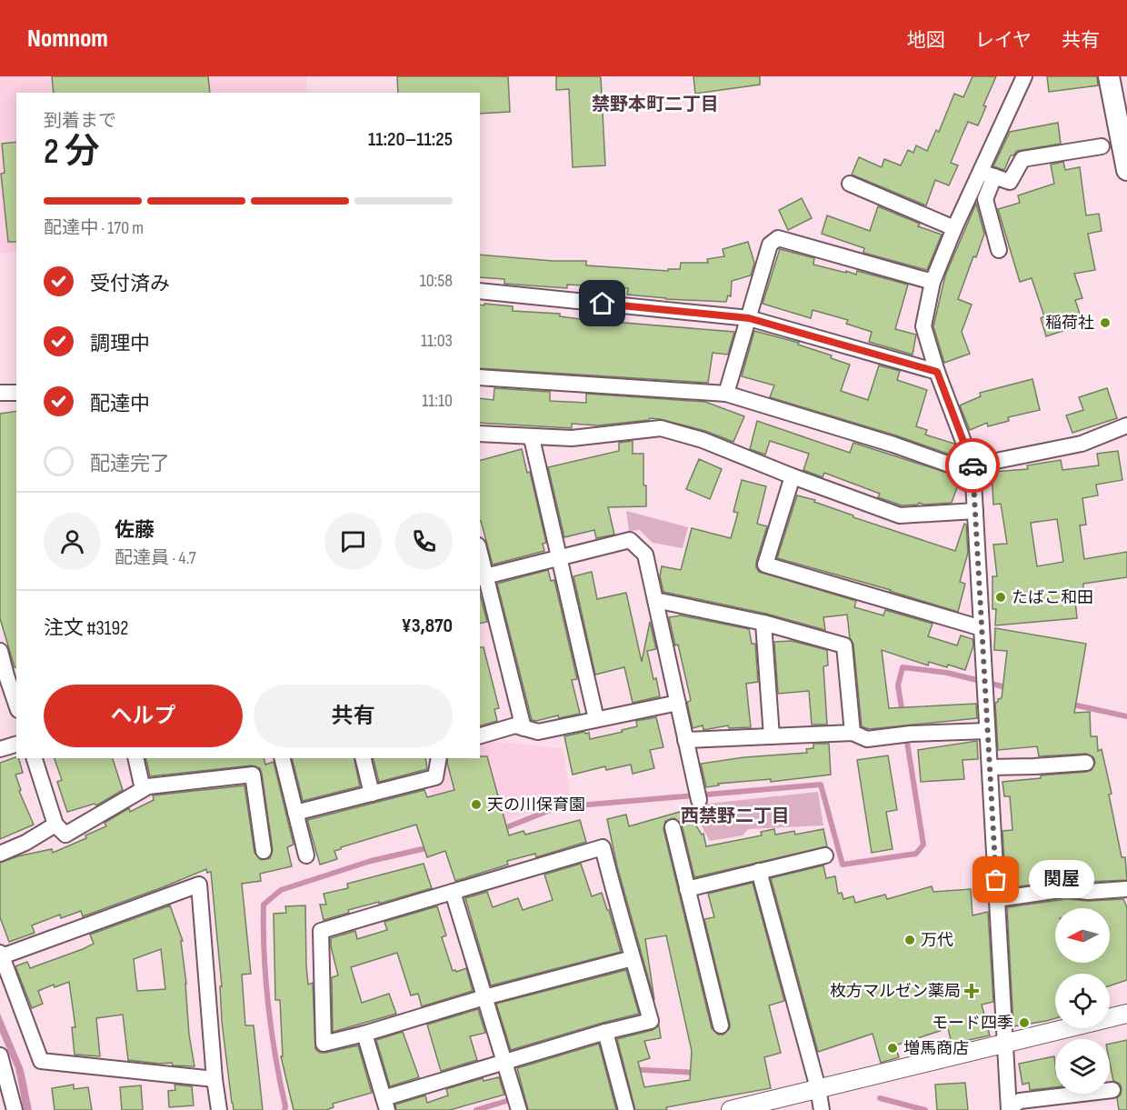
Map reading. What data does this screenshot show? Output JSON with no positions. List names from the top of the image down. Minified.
{"districts":["禁野本町二丁目","西禁野二丁目"],"places":{"other":["稲荷社","たばこ和田","天の川保育園","関屋","万代","モード四季","増馬商店"],"health":["枚方マルゼン薬局"]},"north":"left","page":{"header":"Nomnom","nav":["地図","レイヤ","共有"],"heading":["2 分","到着まで","11:20–11:25"],"panel":["佐藤","配達員 · 4.7","注文 #3192","¥3,870"],"bar":"配達中 · 170 m","list":[["受付済み","10:58"],["調理中","11:03"],["配達中","11:10"],"配達完了"],"buttons":["ヘルプ","共有"],"bubble":"関屋"}}
